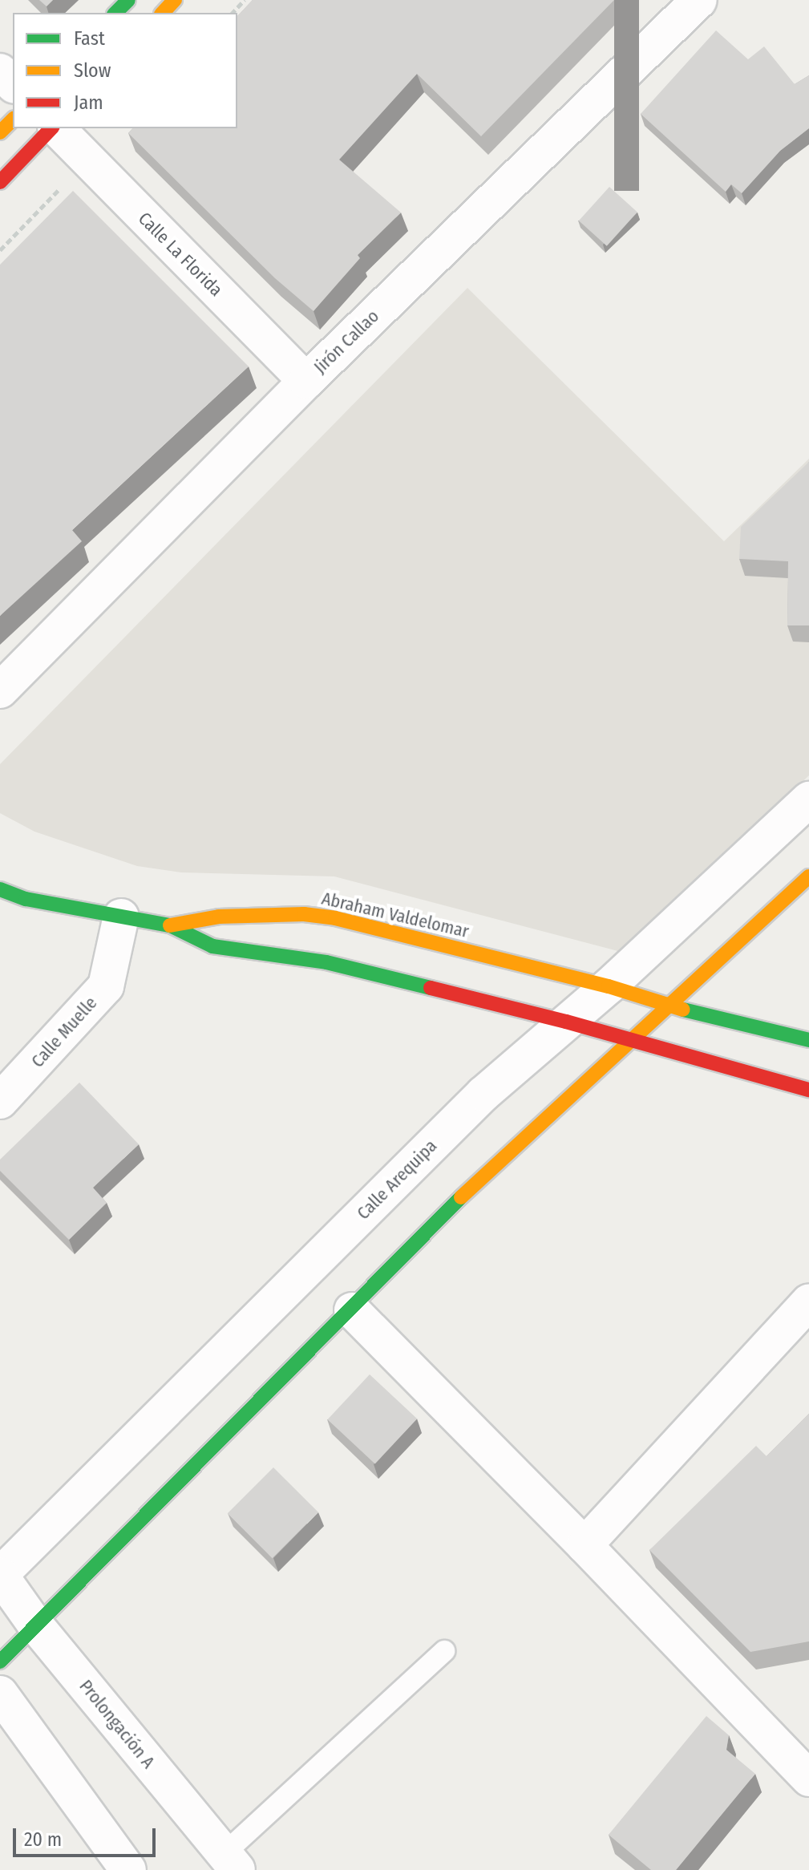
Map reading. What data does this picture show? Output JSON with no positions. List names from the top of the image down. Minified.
{"streets":{"street":["Calle La Florida","Jirón Callao","Abraham Valdelomar","Calle Muelle","Calle Arequipa","Prolongación A"]},"crossings":[["Calle La Florida","Jirón Callao"],["Abraham Valdelomar","Calle Muelle"],["Abraham Valdelomar","Calle Arequipa"],["Calle Arequipa","Prolongación A"]],"legend":["Fast","Slow","Jam"],"scale_bar":"20 m"}
